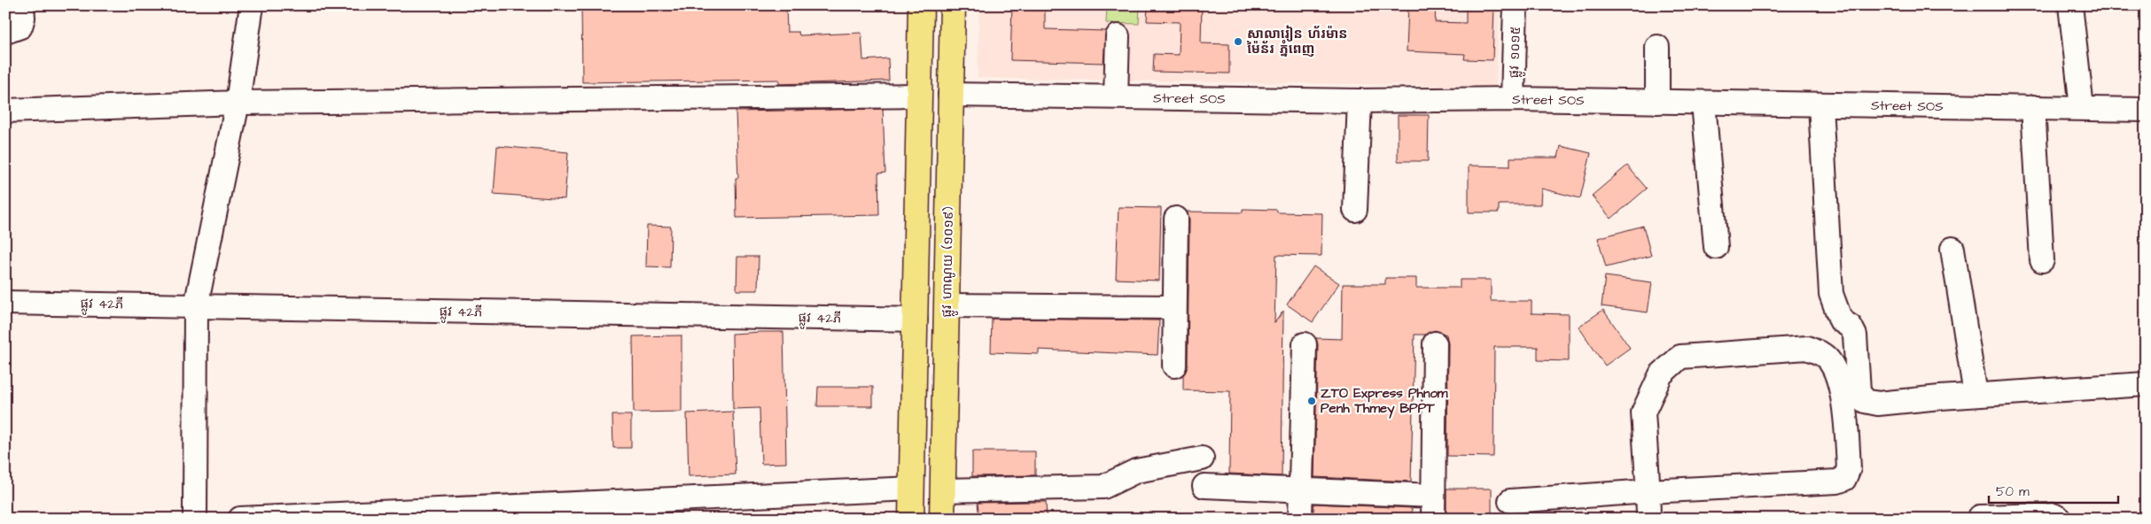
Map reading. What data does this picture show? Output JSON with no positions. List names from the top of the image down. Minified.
{"streets":{"main road":["ផ្លូវ ហាណូយ (១០១៩)"],"street":["ផ្លូវ ១០១៥","Street SOS","ផ្លូវ 42ភី"]},"crossings":[["ផ្លូវ ១០១៥","Street SOS"],["Street SOS","ផ្លូវ ហាណូយ (១០១៩)"]],"places":["សាលារៀន ហ័រម៉ាន ម៉ៃន័រ ភ្នំពេញ","ZTO Express Phnom Penh Thmey BPPT"],"scale_bar":"50 m"}
